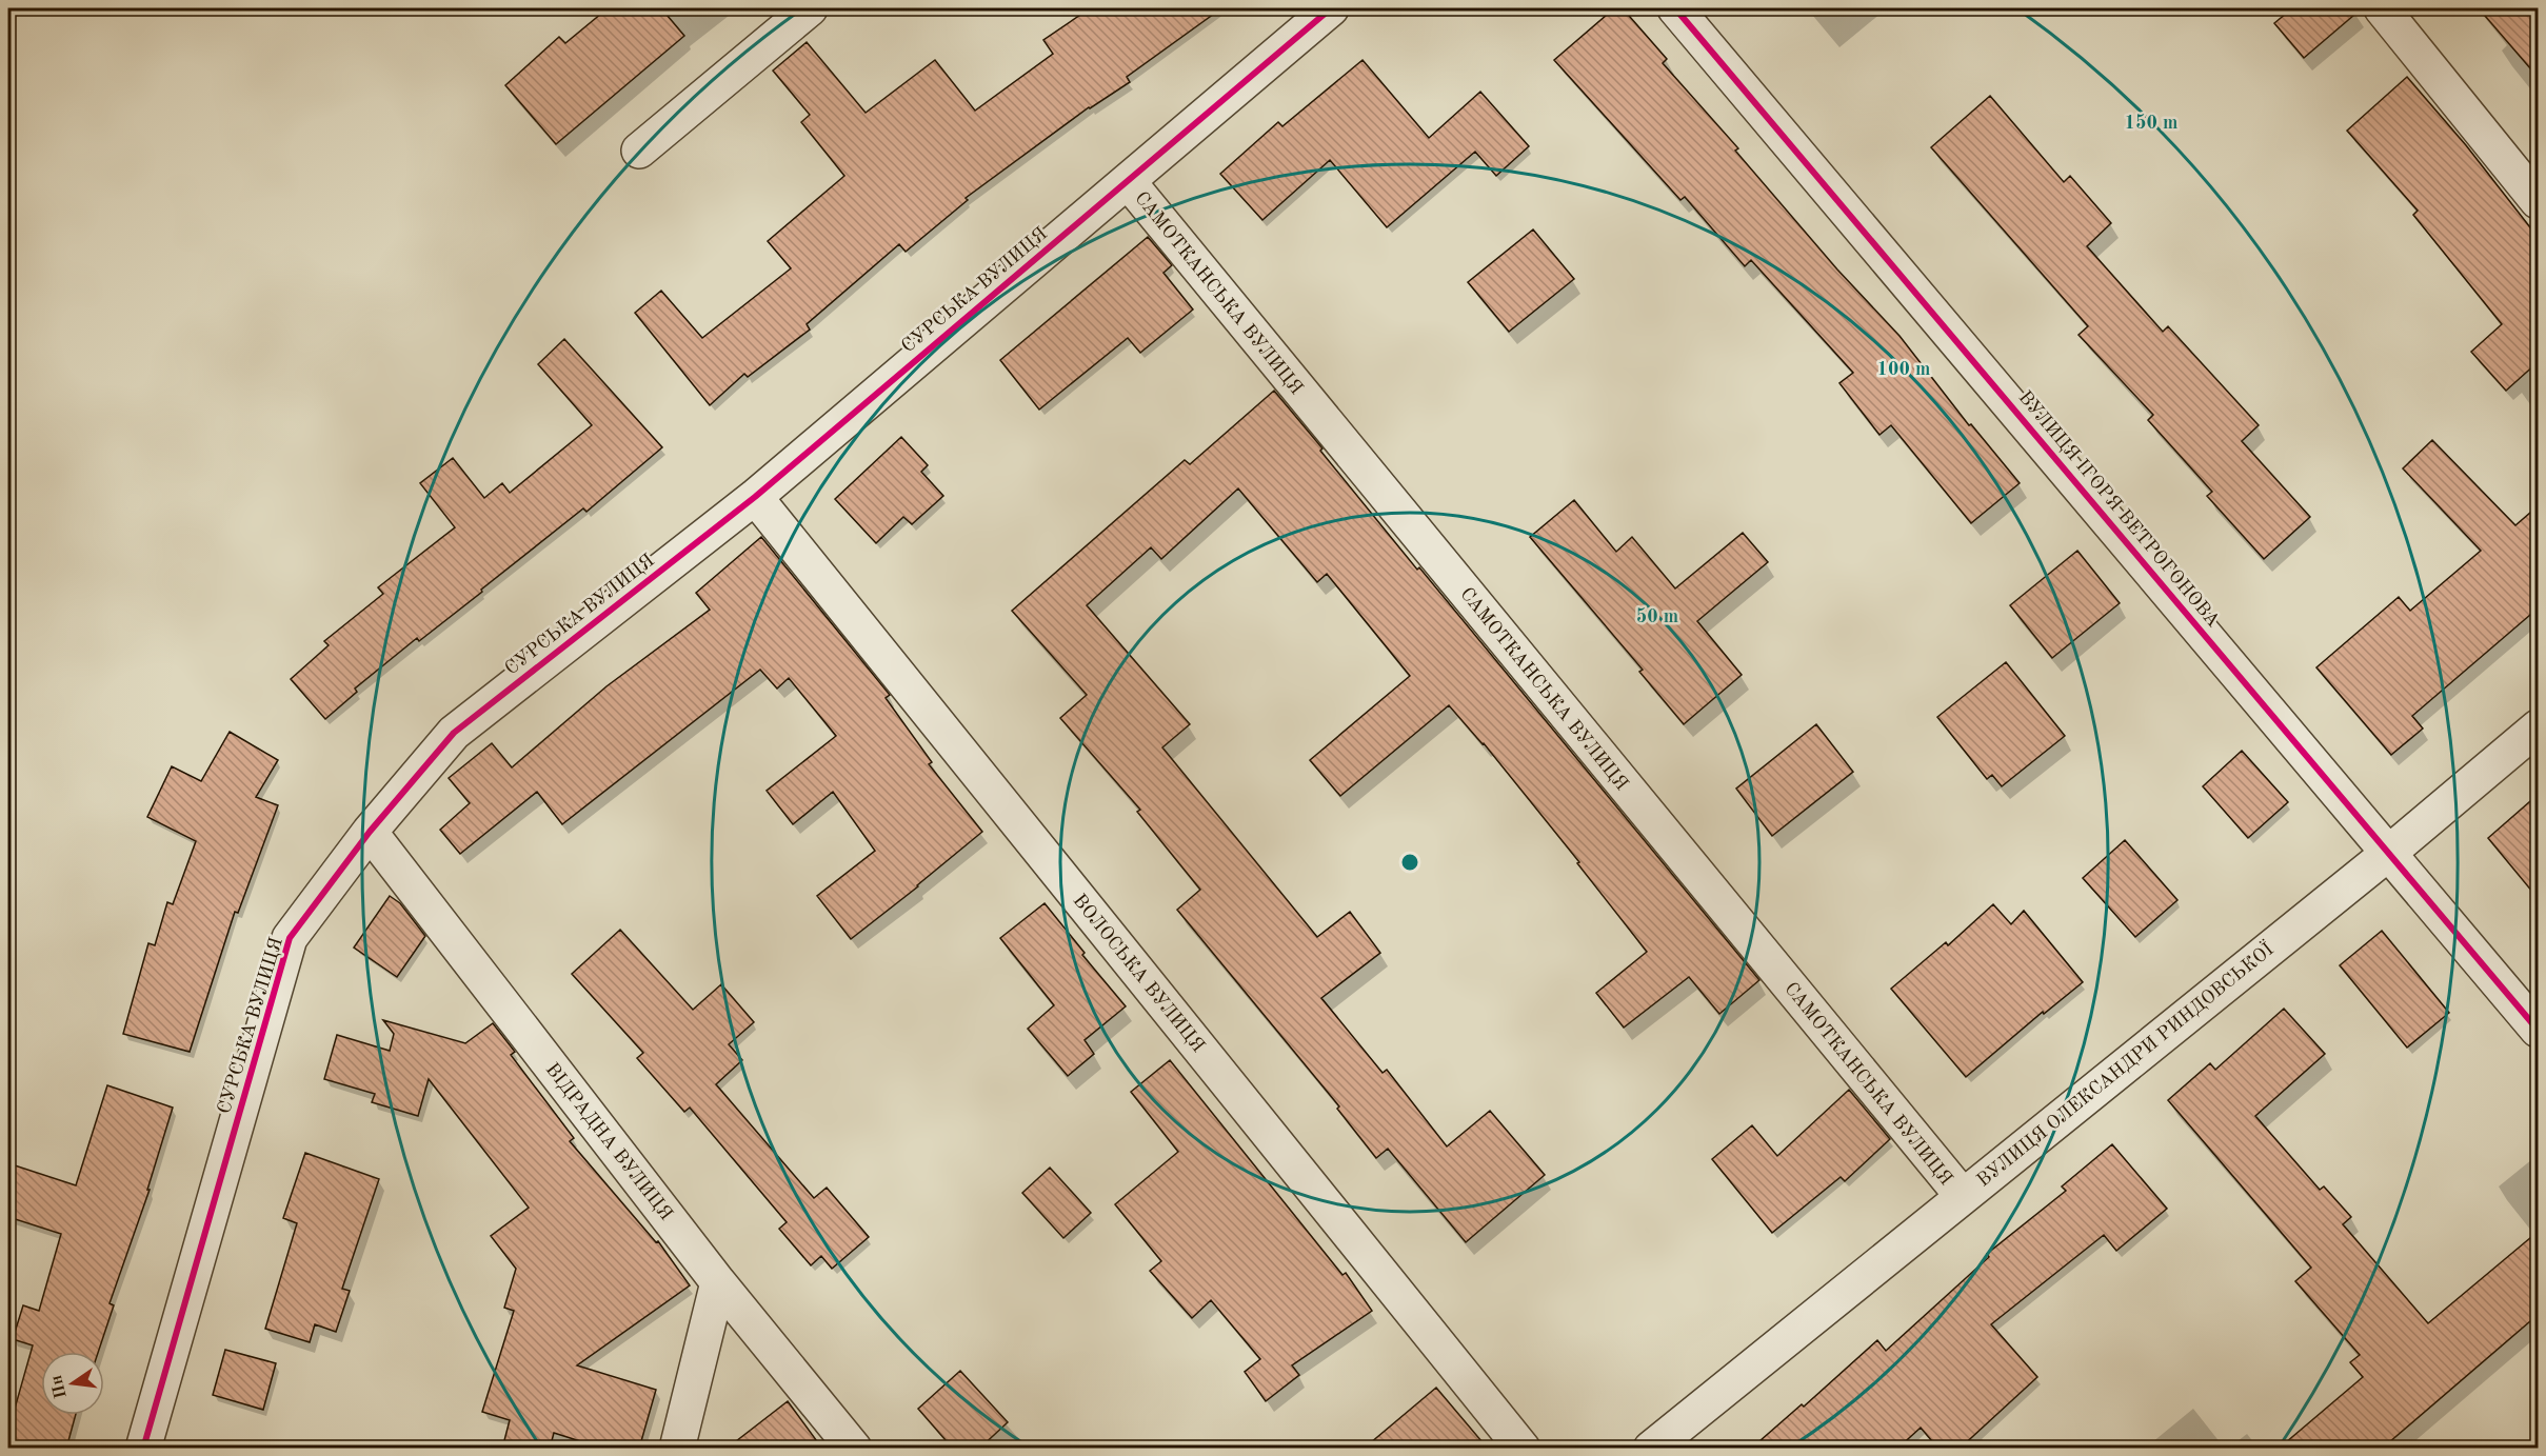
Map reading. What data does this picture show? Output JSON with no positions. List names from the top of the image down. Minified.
{"streets":{"street":["СУРСЬКА ВУЛИЦЯ","САМОТКАНСЬКА ВУЛИЦЯ","ВУЛИЦЯ ІГОРЯ ВЕТРОГОНОВА","ВОЛОСЬКА ВУЛИЦЯ","ВУЛИЦЯ ОЛЕКСАНДРИ РИНДОВСЬКОЇ","ВІДРАДНА ВУЛИЦЯ"]},"crossings":[["СУРСЬКА ВУЛИЦЯ","САМОТКАНСЬКА ВУЛИЦЯ"],["СУРСЬКА ВУЛИЦЯ","ВОЛОСЬКА ВУЛИЦЯ"],["СУРСЬКА ВУЛИЦЯ","ВІДРАДНА ВУЛИЦЯ"],["САМОТКАНСЬКА ВУЛИЦЯ","ВУЛИЦЯ ОЛЕКСАНДРИ РИНДОВСЬКОЇ"],["ВУЛИЦЯ ІГОРЯ ВЕТРОГОНОВА","ВУЛИЦЯ ОЛЕКСАНДРИ РИНДОВСЬКОЇ"]],"north":"left","rings":["150 m","100 m","50 m"]}
